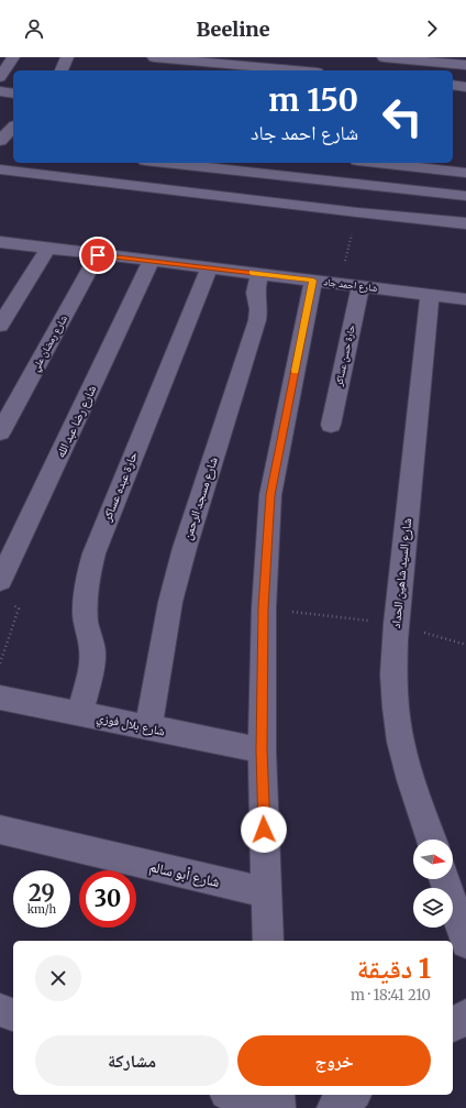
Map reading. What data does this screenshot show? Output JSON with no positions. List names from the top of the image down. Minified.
{"streets":{"street":["شارع احمد جاد","شارع رمضان علي","حارة حسن عساكر","شارع رضا عبد الله","حارة عبده عساكر","شارع مسجد الرحمن","شارع السيد شاهين الحداد","شارع بلال فوزي","شارع أبو سالم"]},"crossings":[["شارع احمد جاد","شارع رمضان علي"],["شارع احمد جاد","حارة حسن عساكر"],["شارع احمد جاد","شارع رضا عبد الله"],["شارع احمد جاد","حارة عبده عساكر"],["شارع احمد جاد","شارع مسجد الرحمن"],["شارع احمد جاد","شارع السيد شاهين الحداد"],["حارة عبده عساكر","شارع بلال فوزي"],["شارع مسجد الرحمن","شارع بلال فوزي"]],"north":"right","page":{"header":"Beeline","turn":["150 m","شارع احمد جاد"],"speed":"29 km/h","limit":"30","heading":["1 دقيقة","210 m · 18:41"],"buttons":["خروج","مشاركة"]}}
